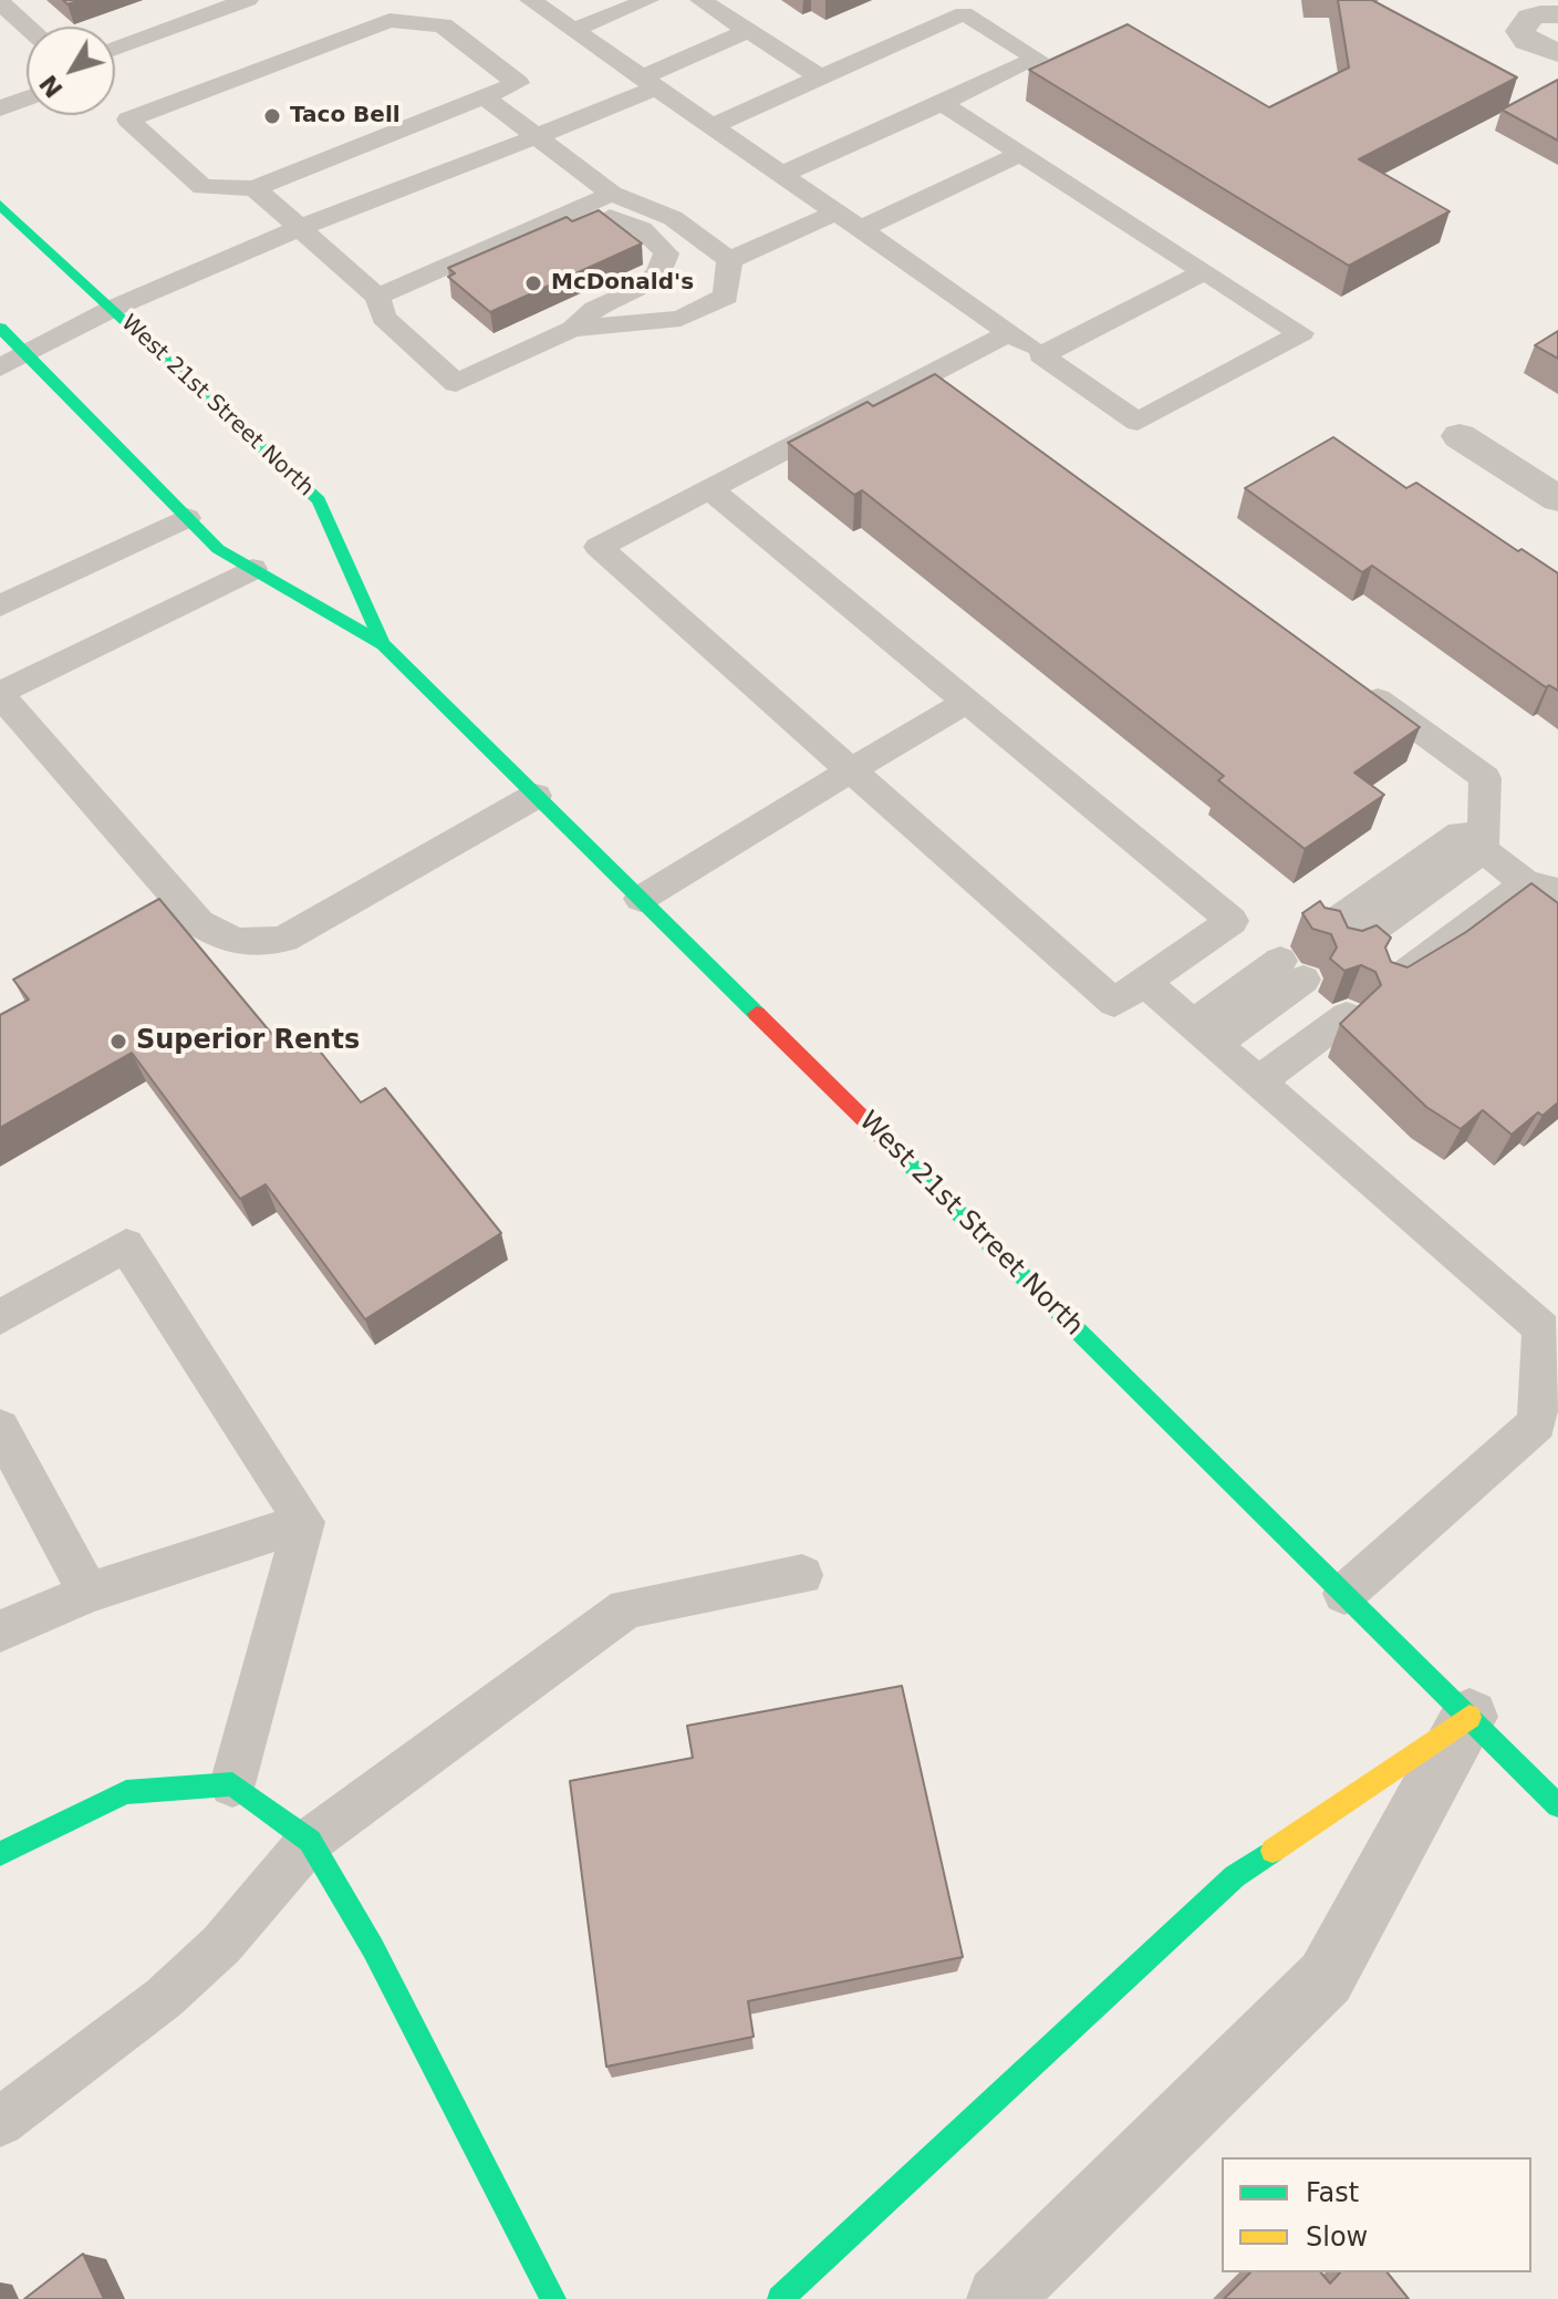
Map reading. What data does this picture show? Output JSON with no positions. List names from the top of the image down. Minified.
{"streets":{"main road":["West 21st Street North"]},"places":["Taco Bell","McDonald's","Superior Rents"],"legend":["Fast","Slow"],"north":"bottom left"}
